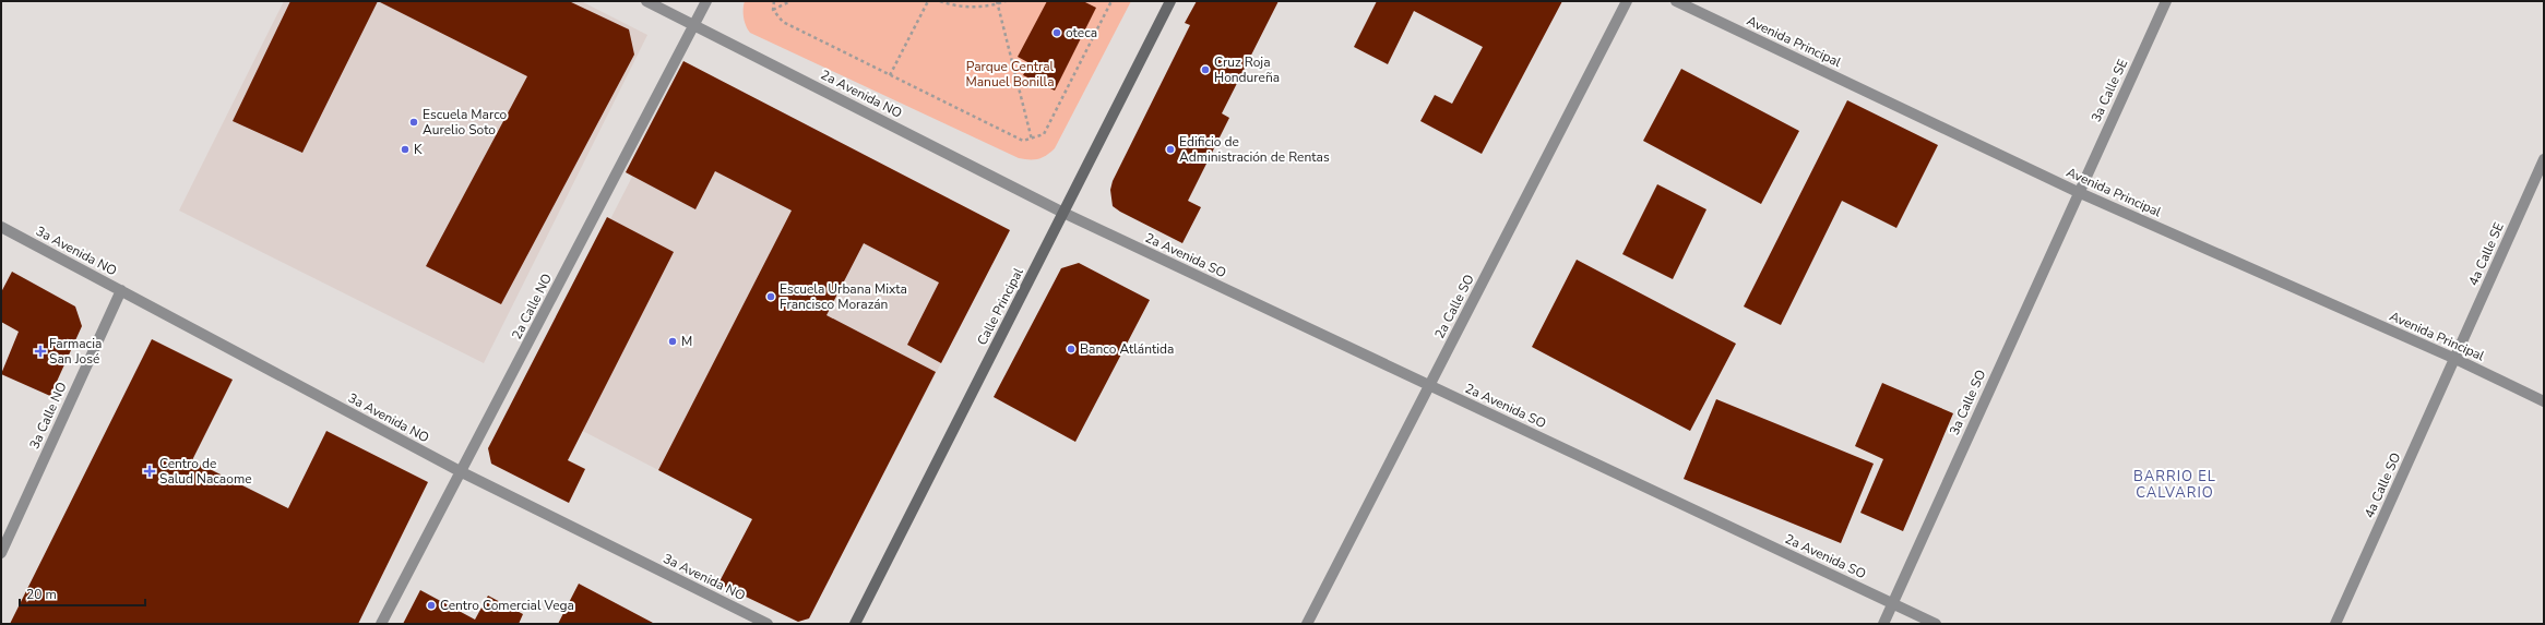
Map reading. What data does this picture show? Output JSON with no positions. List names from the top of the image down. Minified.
{"streets":{"street":["Avenida Principal","3a Calle SE","2a Avenida NO","3a Avenida NO","4a Calle SE","2a Avenida SO","2a Calle NO","Calle Principal","2a Calle SO","3a Calle SO","3a Calle NO","4a Calle SO"]},"crossings":[["Avenida Principal","3a Calle SE"],["Avenida Principal","4a Calle SE"],["Avenida Principal","3a Calle SO"],["Avenida Principal","4a Calle SO"],["3a Calle SE","3a Calle SO"],["2a Avenida NO","2a Avenida SO"],["2a Avenida NO","2a Calle NO"],["2a Avenida NO","Calle Principal"],["3a Avenida NO","2a Calle NO"],["3a Avenida NO","3a Calle NO"],["4a Calle SE","4a Calle SO"],["2a Avenida SO","Calle Principal"],["2a Avenida SO","2a Calle SO"],["2a Avenida SO","3a Calle SO"]],"districts":["BARRIO EL CALVARIO"],"parks":["Parque Central Manuel Bonilla"],"places":{"other":["oteca","Cruz Roja Hondureña","Escuela Marco Aurelio Soto","K","Edificio de Administración de Rentas","Escuela Urbana Mixta Francisco Morazán","M","Banco Atlántida","Centro Comercial Vega"],"health":["Farmacia San José","Centro de Salud Nacaome"]},"scale_bar":"20 m"}
